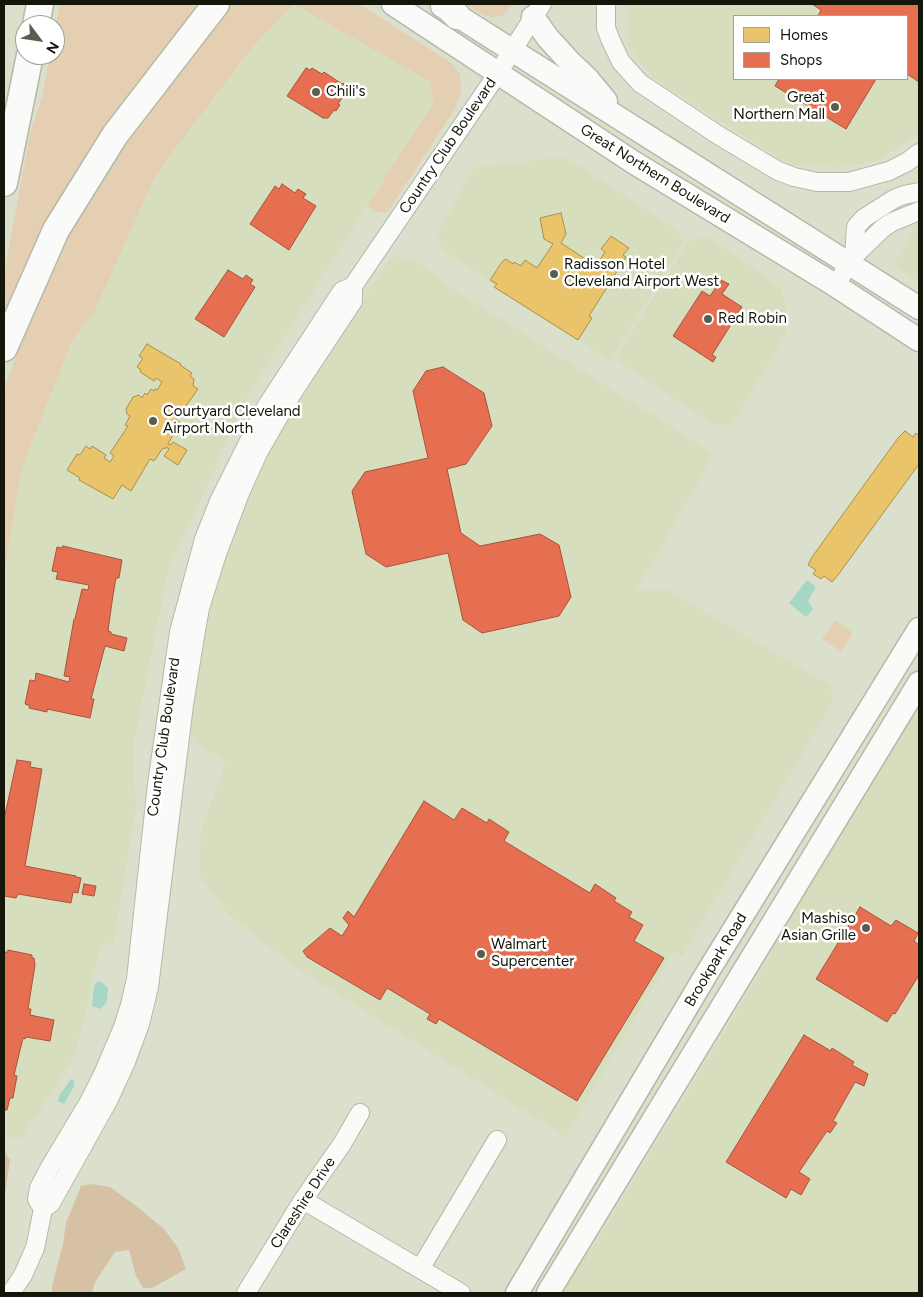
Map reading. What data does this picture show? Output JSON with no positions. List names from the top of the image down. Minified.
{"streets":{"main road":["Great Northern Boulevard","Brookpark Road"],"street":["Country Club Boulevard","Clareshire Drive"]},"crossings":[["Country Club Boulevard","Great Northern Boulevard"]],"places":["Chili's","Great Northern Mall","Radisson Hotel Cleveland Airport West","Red Robin","Courtyard Cleveland Airport North","Mashiso Asian Grille","Walmart Supercenter"],"legend":["Homes","Shops"],"north":"bottom right"}
